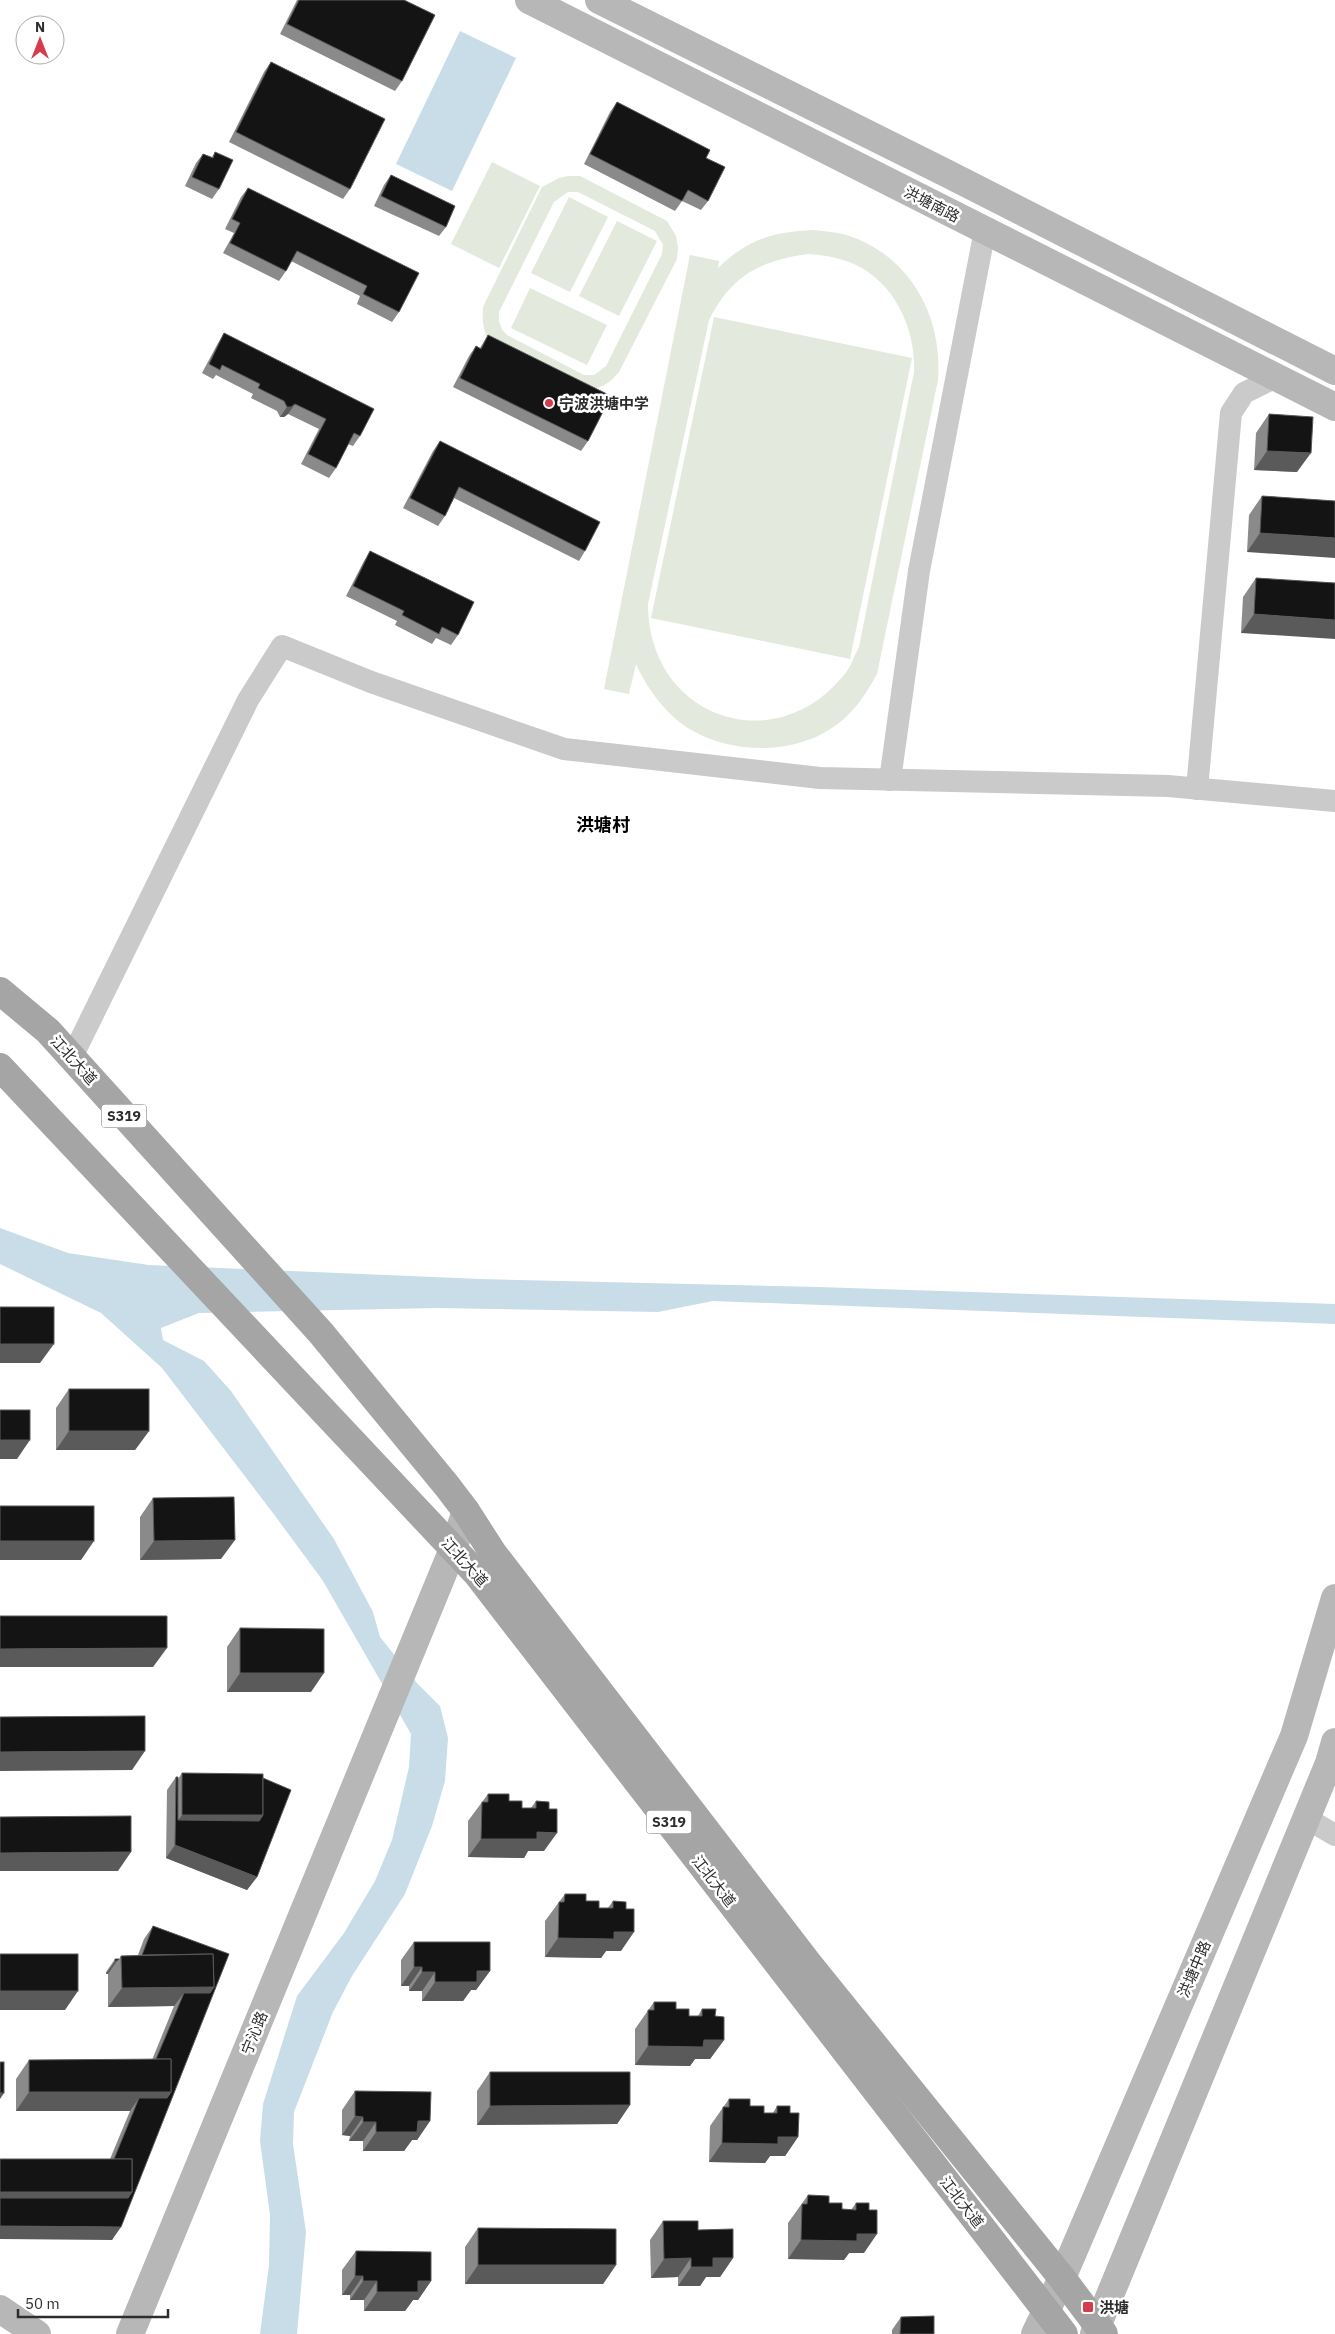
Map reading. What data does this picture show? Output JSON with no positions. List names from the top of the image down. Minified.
{"streets":{"main road":["洪塘南路","江北大道","S319","洪塘中路","宁沁路"]},"crossings":[["江北大道","洪塘中路"],["江北大道","宁沁路"]],"districts":["洪塘村"],"places":{"other":["宁波洪塘中学"],"transit":["洪塘"]},"scale_bar":"50 m","north":"top"}
